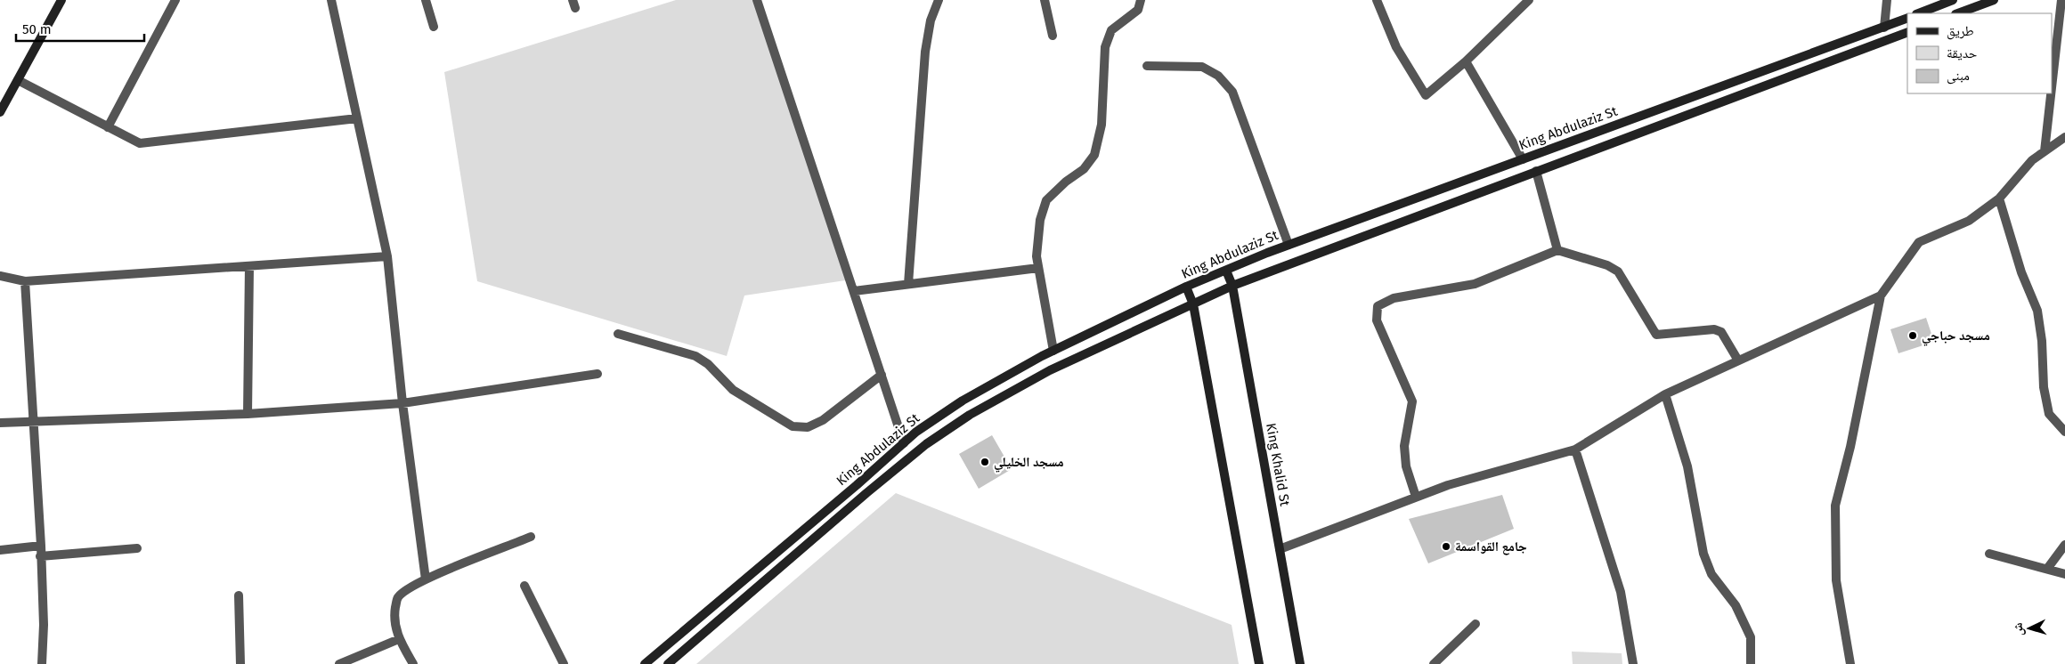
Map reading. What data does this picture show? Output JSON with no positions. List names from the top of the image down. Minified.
{"streets":{"street":["King Abdulaziz St","King Khalid St"]},"crossings":[["King Abdulaziz St","King Khalid St"]],"places":["مسجد حباجي","مسجد الخليلي","جامع القواسمة"],"legend":["طريق","حديقة","مبنى"],"scale_bar":"50 m","north":"left"}
